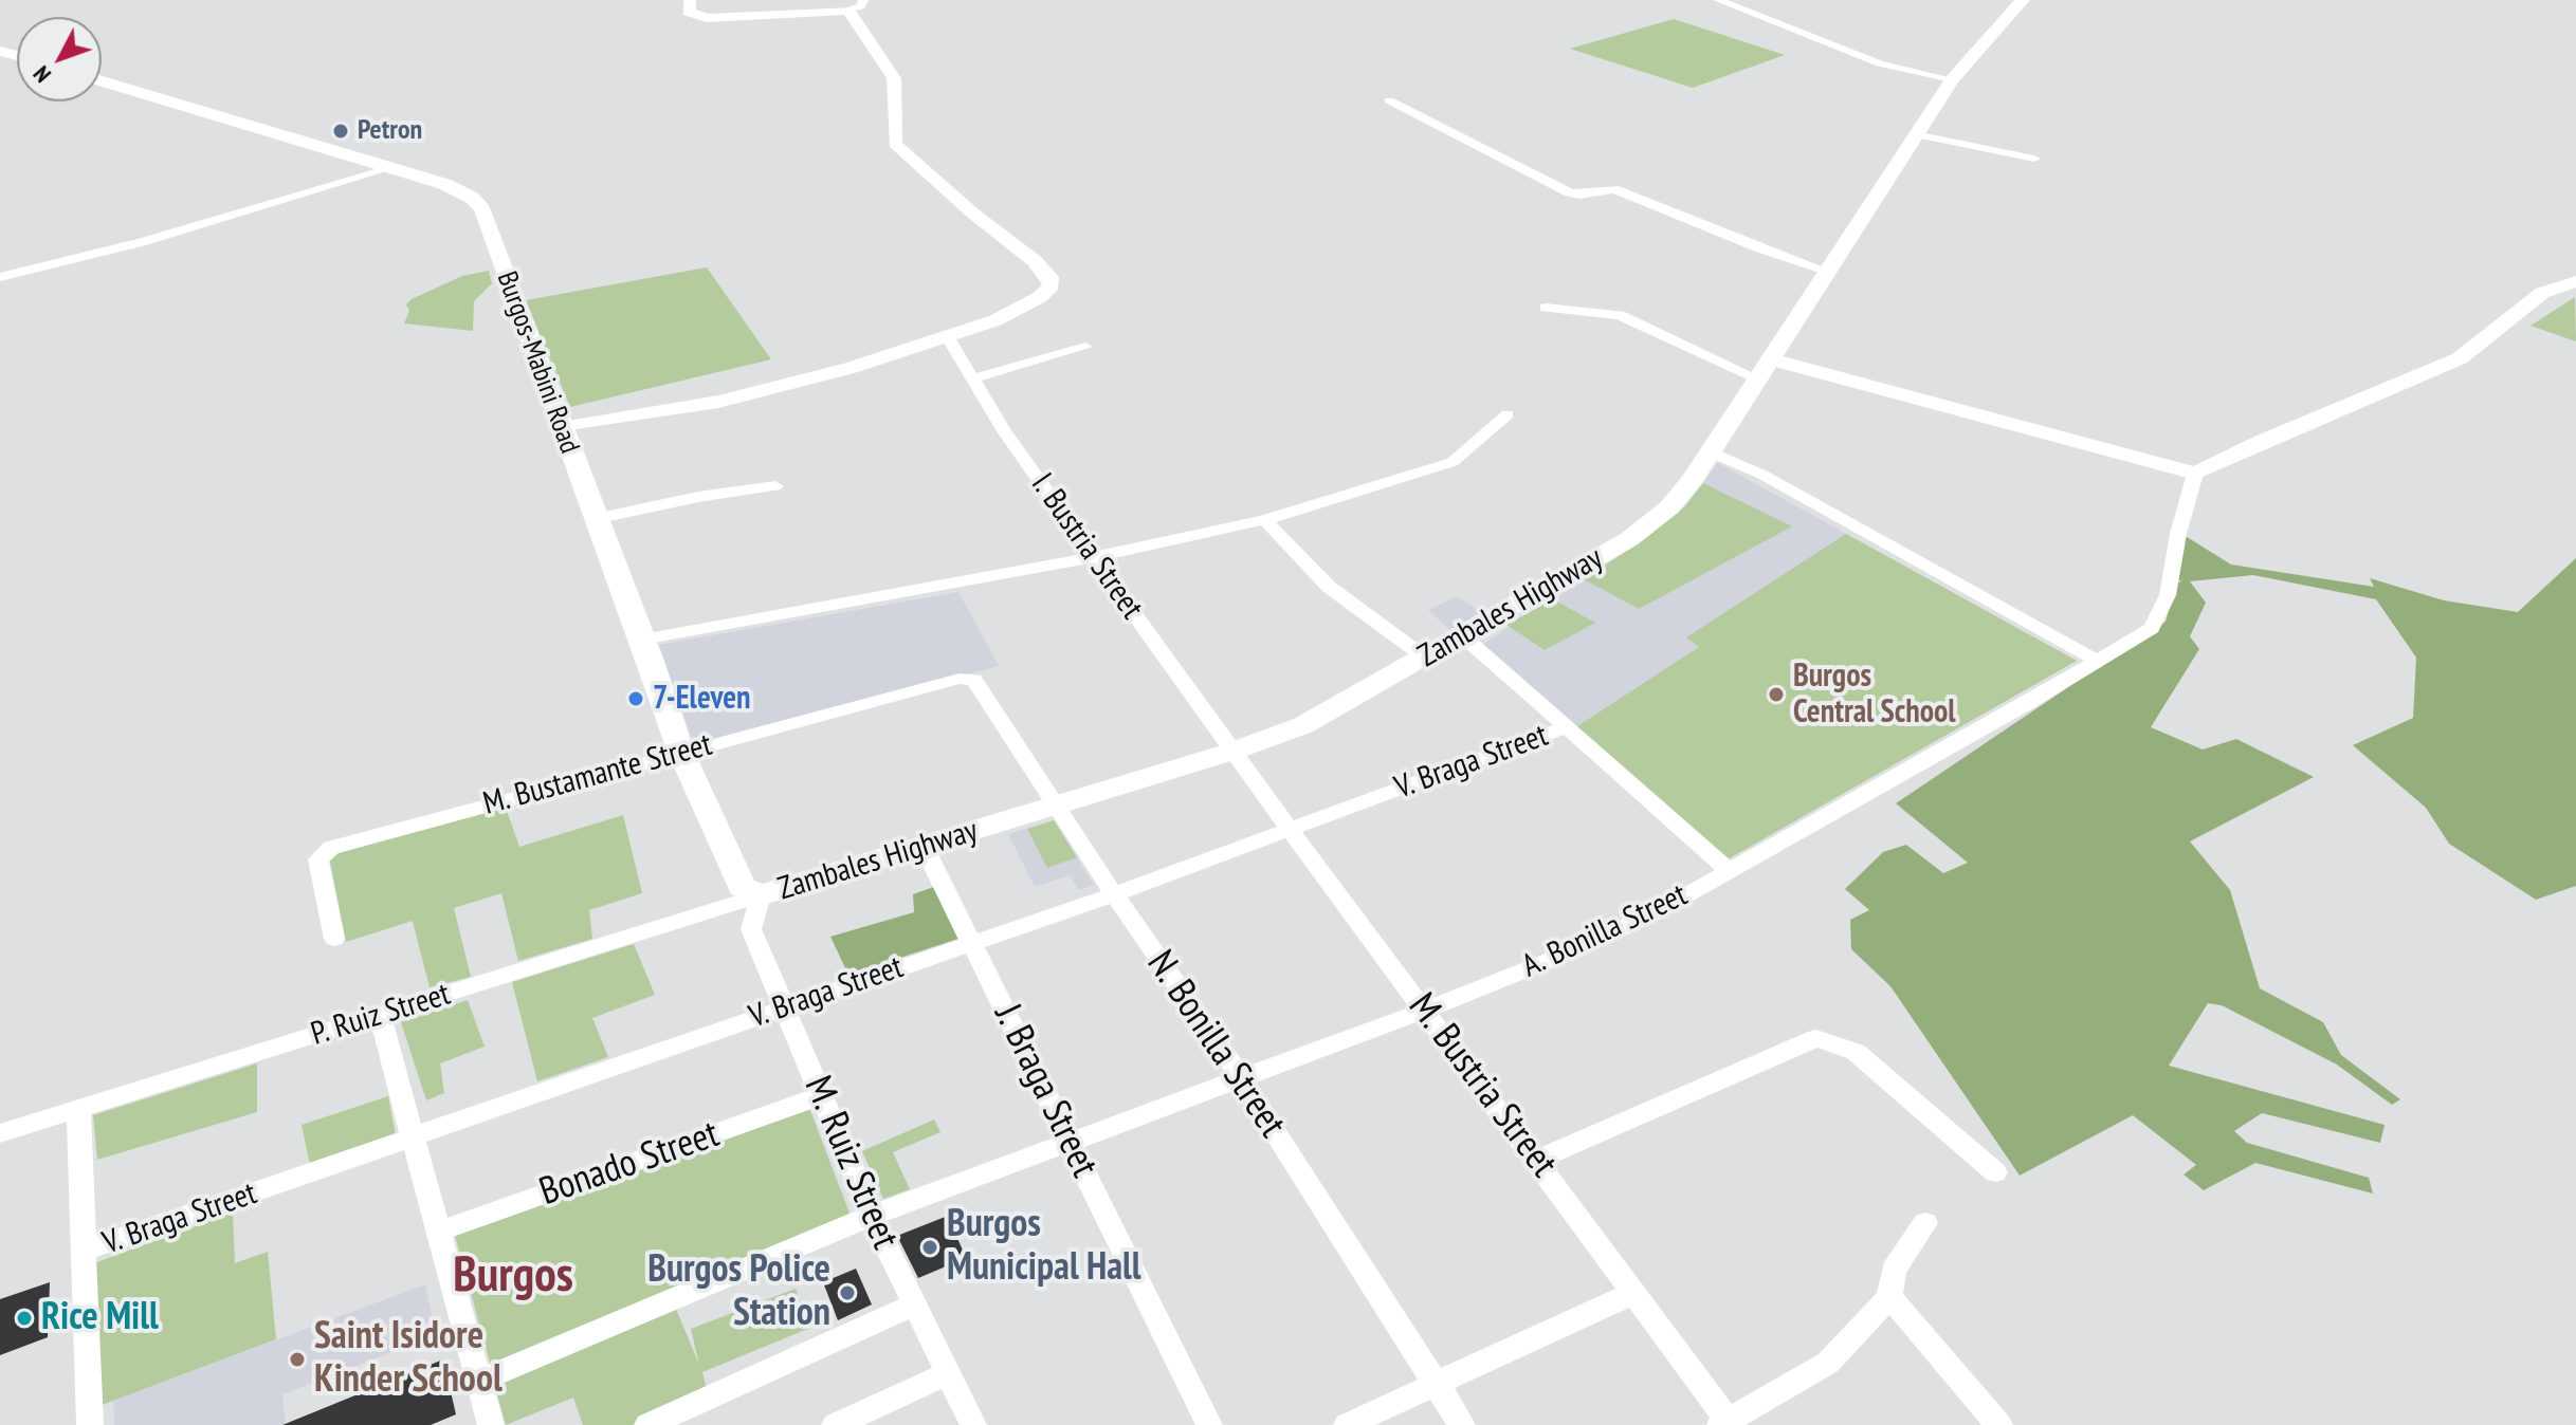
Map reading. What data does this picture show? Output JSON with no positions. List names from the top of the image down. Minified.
{"streets":{"main road":["Burgos-Mabini Road","Zambales Highway"],"street":["I. Bustria Street","V. Braga Street","M. Bustamante Street","A. Bonilla Street","P. Ruiz Street","N. Bonilla Street","M. Bustria Street","J. Braga Street","M. Ruiz Street","Bonado Street"]},"crossings":[["Burgos-Mabini Road","Zambales Highway"],["Burgos-Mabini Road","M. Bustamante Street"],["Burgos-Mabini Road","P. Ruiz Street"],["Burgos-Mabini Road","M. Ruiz Street"],["I. Bustria Street","Zambales Highway"],["I. Bustria Street","M. Bustria Street"],["Zambales Highway","P. Ruiz Street"],["Zambales Highway","N. Bonilla Street"],["Zambales Highway","M. Bustria Street"],["Zambales Highway","J. Braga Street"],["Zambales Highway","M. Ruiz Street"],["V. Braga Street","N. Bonilla Street"],["V. Braga Street","M. Bustria Street"],["V. Braga Street","J. Braga Street"],["V. Braga Street","M. Ruiz Street"],["M. Bustamante Street","N. Bonilla Street"],["A. Bonilla Street","N. Bonilla Street"],["A. Bonilla Street","M. Bustria Street"],["A. Bonilla Street","J. Braga Street"],["A. Bonilla Street","M. Ruiz Street"],["P. Ruiz Street","M. Ruiz Street"],["M. Ruiz Street","Bonado Street"]],"districts":["Burgos"],"places":["Petron","Burgos Central School","7-Eleven","Burgos Municipal Hall","Burgos Police Station","Rice Mill","Saint Isidore Kinder School"],"north":"bottom left"}
